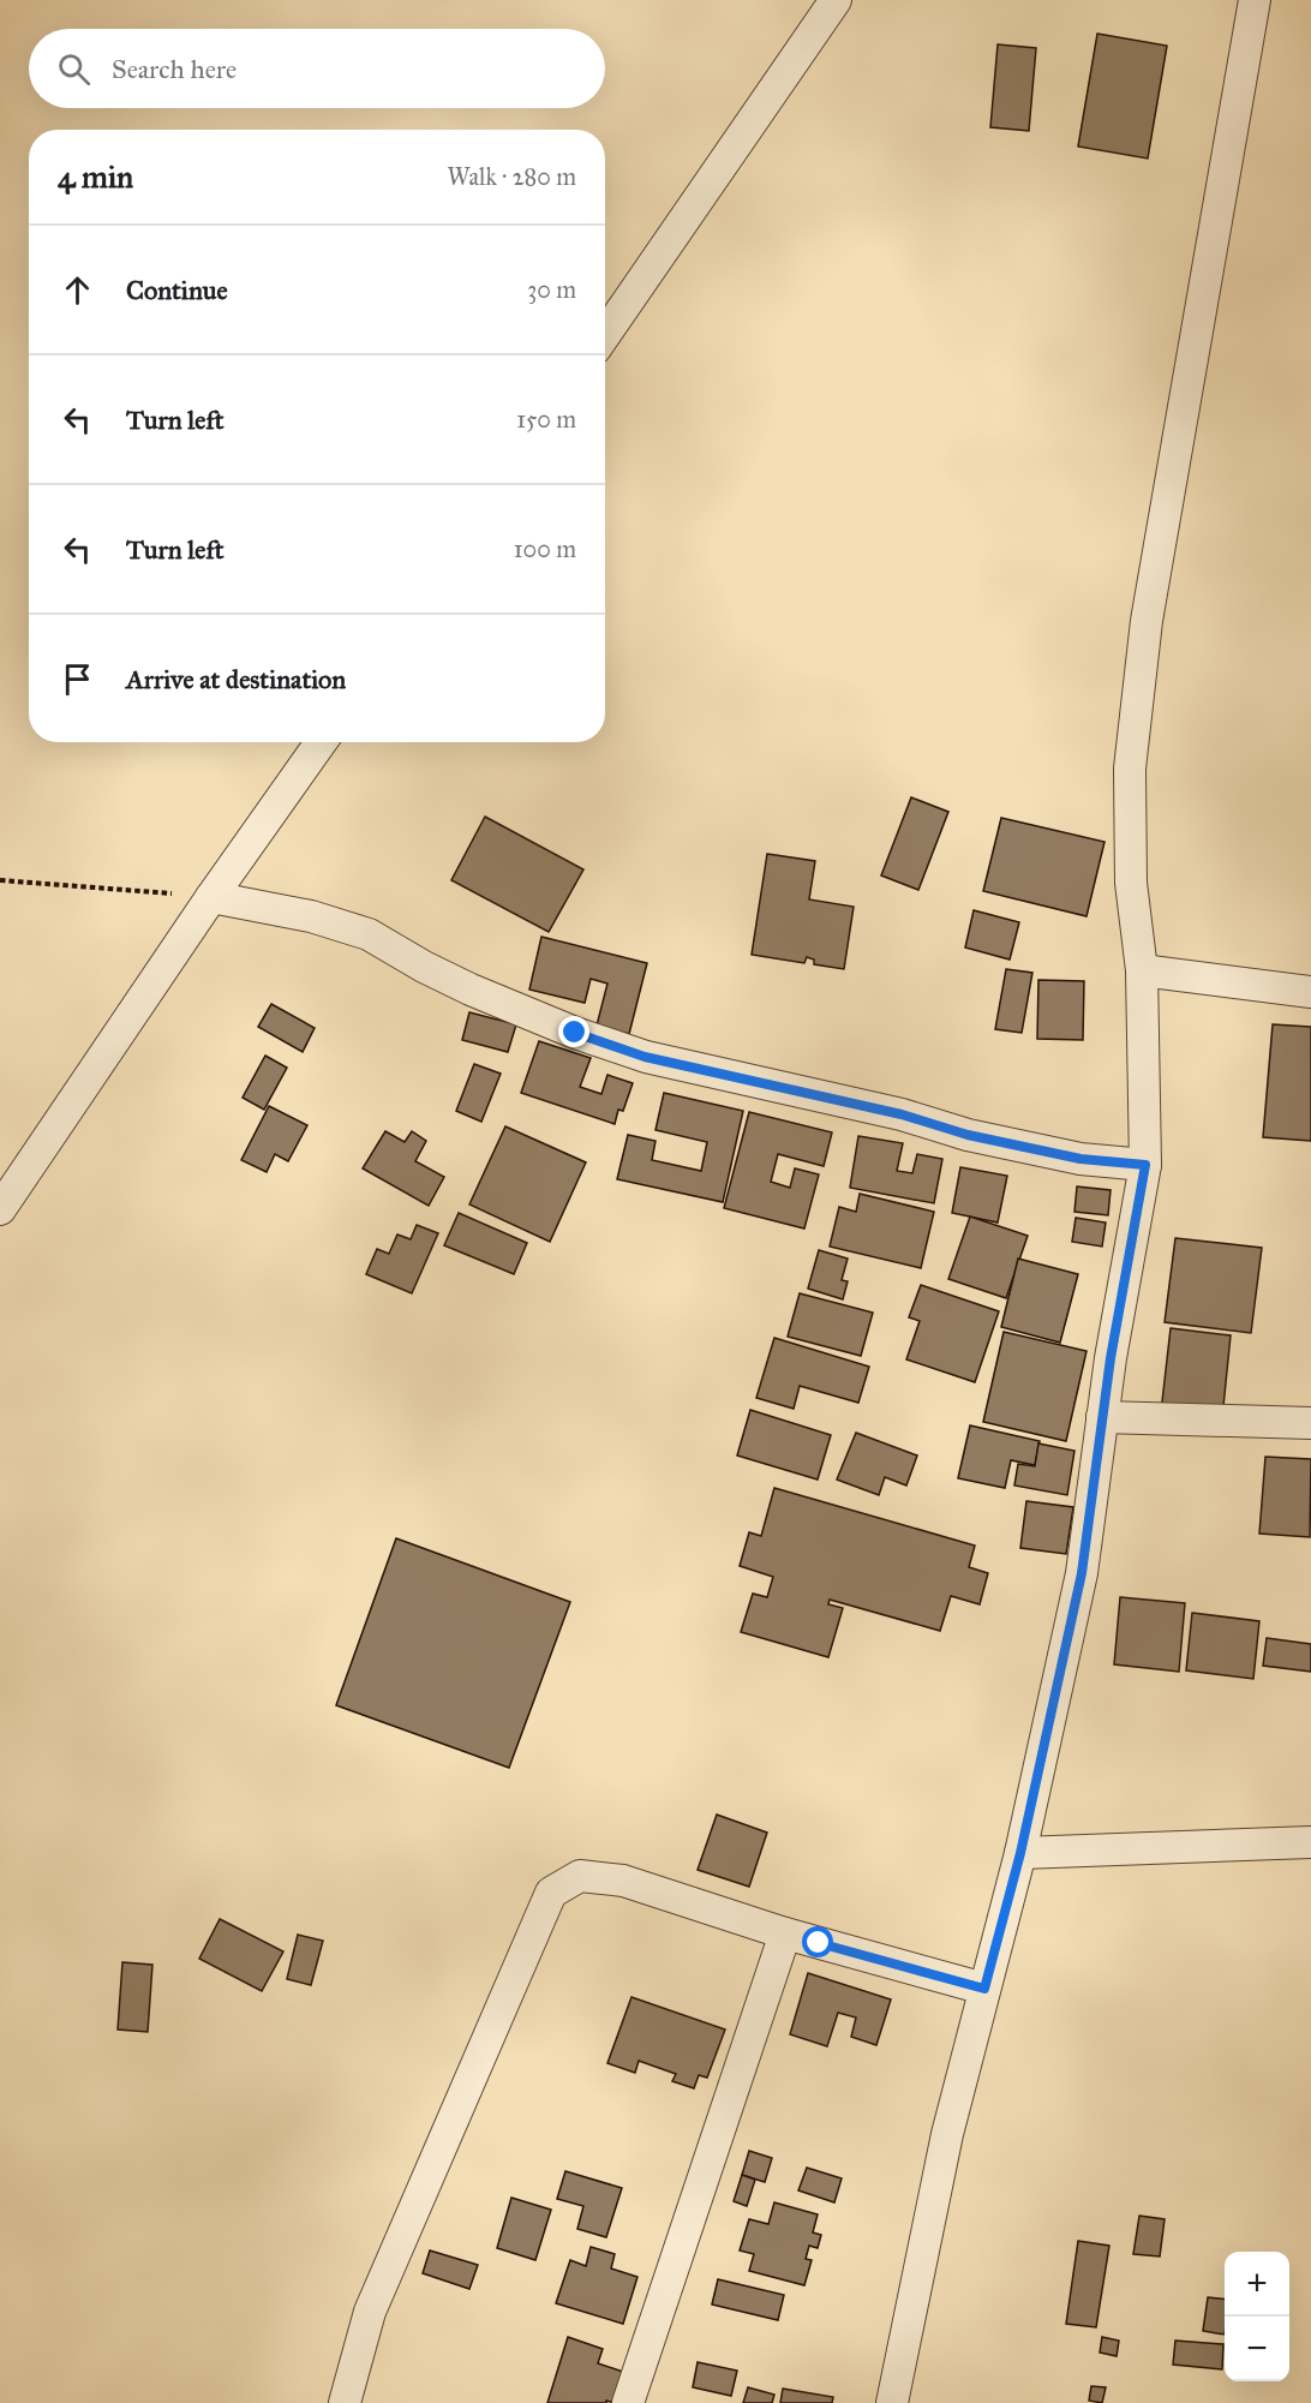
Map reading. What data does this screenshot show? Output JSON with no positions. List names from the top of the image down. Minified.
{"page":{"search":"Search here","heading":["4 min","Walk · 280 m"],"list":[["Continue","30 m"],["Turn left","150 m"],["Turn left","100 m"],"Arrive at destination"],"map_buttons":["+","−"]}}
